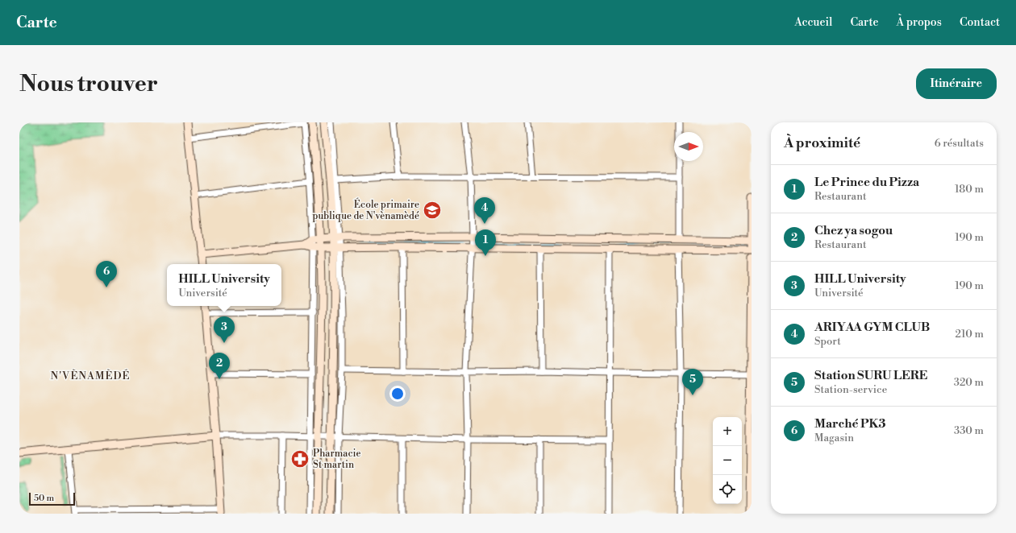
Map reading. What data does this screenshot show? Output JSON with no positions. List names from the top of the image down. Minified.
{"districts":["N'VÈNAMÈDÉ"],"places":{"school or university":["École primaire publique de N'vènamèdé"],"pharmacy":["Pharmacie St martin"]},"scale_bar":"50 m","north":"right","page":{"header":"Carte","nav":["Accueil","Carte","À propos","Contact"],"buttons":"Itinéraire","title":"Nous trouver","heading":["À proximité","6 résultats"],"list":[{"mark":"1","name":"Le Prince du Pizza","note":"Restaurant","value":"180 m"},{"mark":"2","name":"Chez ya sogou","note":"Restaurant","value":"190 m"},{"mark":"3","name":"HILL University","note":"Université","value":"190 m"},{"mark":"4","name":"ARIYAA GYM CLUB","note":"Sport","value":"210 m"},{"mark":"5","name":"Station SURU LERE","note":"Station-service","value":"320 m"},{"mark":"6","name":"Marché PK3","note":"Magasin","value":"330 m"}],"pins":["4","1","6","3","2","5"],"popup":["HILL University","Université"],"map_buttons":["+","−"],"scale":"50 m"}}
